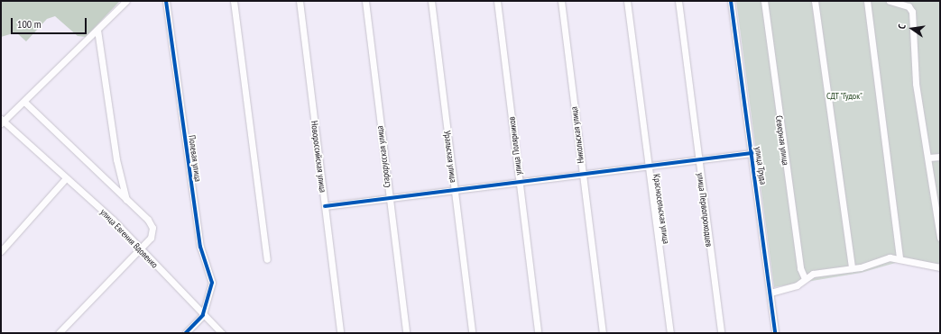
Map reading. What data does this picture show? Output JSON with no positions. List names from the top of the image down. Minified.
{"streets":{"street":["Никольская улица","Северная улица","улица Полярников","Новороссийская улица","Старорусская улица","Уральская улица","Полевая улица","улица Труда","Красносельская улица","улица Первопроходцев","улица Евгения Вдовенко"]},"crossings":[["Полевая улица","улица Евгения Вдовенко"]],"parks":["СДТ \"Гудок\""],"scale_bar":"100 m","north":"left"}
